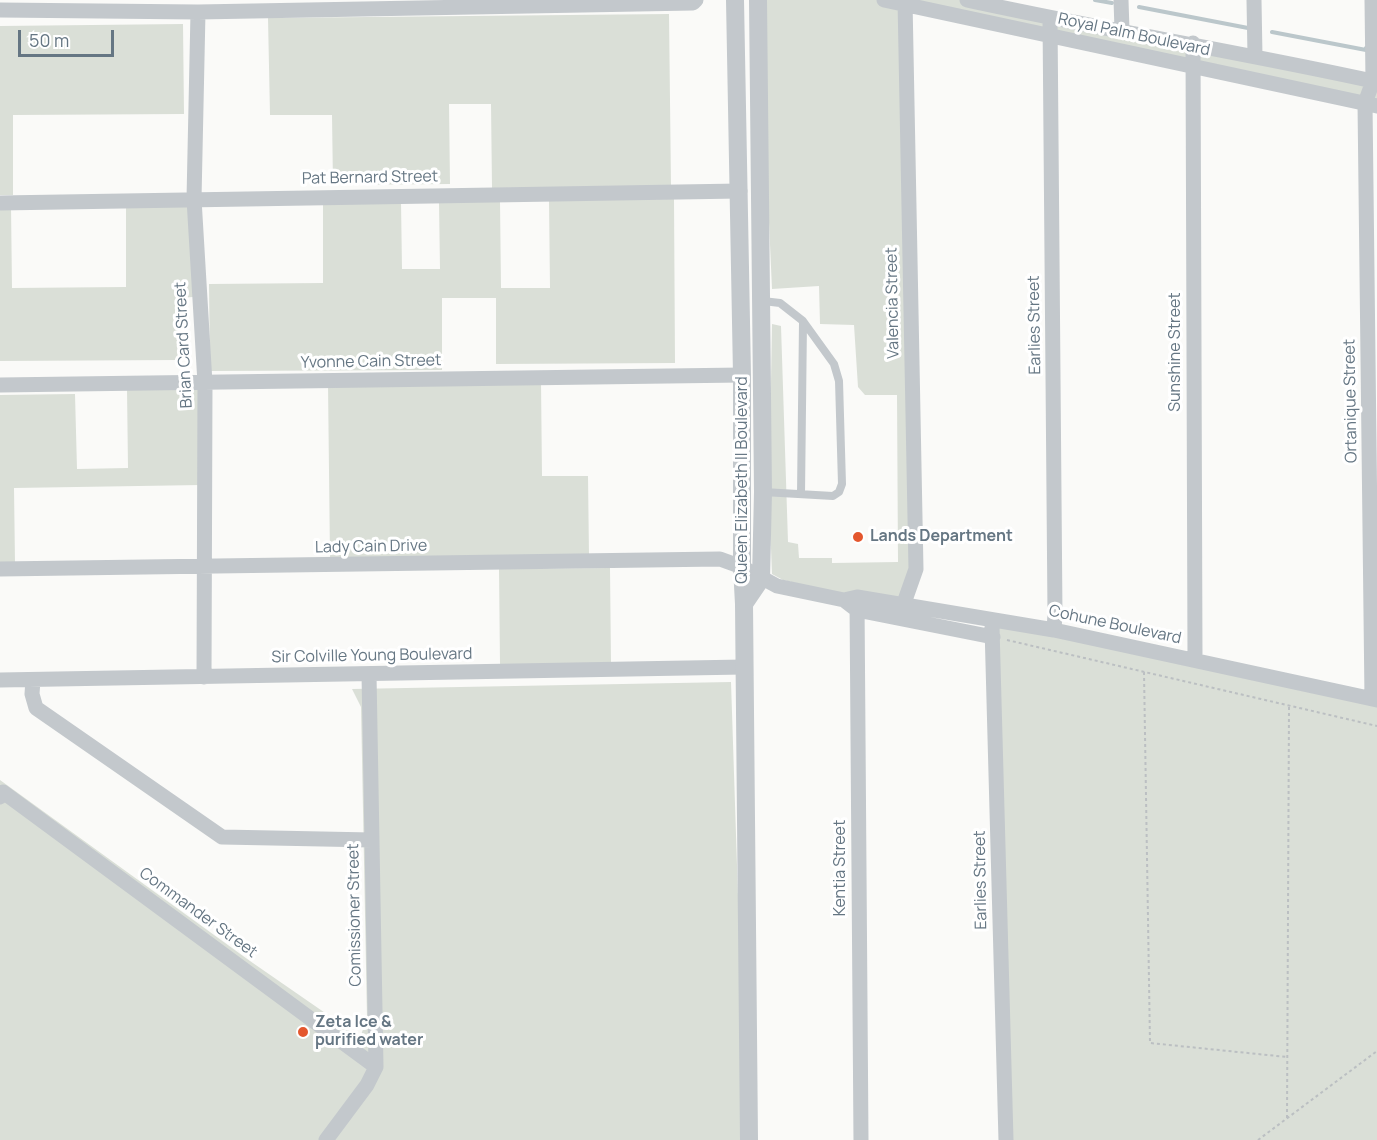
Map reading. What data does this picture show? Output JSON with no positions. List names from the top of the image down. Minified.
{"streets":{"street":["Royal Palm Boulevard","Pat Bernard Street","Valencia Street","Earlies Street","Brian Card Street","Sunshine Street","Yvonne Cain Street","Ortanique Street","Queen Elizabeth II Boulevard","Lady Cain Drive","Cohune Boulevard","Sir Colville Young Boulevard","Kentia Street","Commander Street","Comissioner Street"]},"crossings":[["Royal Palm Boulevard","Valencia Street"],["Royal Palm Boulevard","Earlies Street"],["Royal Palm Boulevard","Sunshine Street"],["Royal Palm Boulevard","Ortanique Street"],["Pat Bernard Street","Brian Card Street"],["Pat Bernard Street","Queen Elizabeth II Boulevard"],["Valencia Street","Cohune Boulevard"],["Earlies Street","Cohune Boulevard"],["Brian Card Street","Yvonne Cain Street"],["Brian Card Street","Lady Cain Drive"],["Brian Card Street","Sir Colville Young Boulevard"],["Sunshine Street","Cohune Boulevard"],["Yvonne Cain Street","Queen Elizabeth II Boulevard"],["Ortanique Street","Cohune Boulevard"],["Queen Elizabeth II Boulevard","Lady Cain Drive"],["Queen Elizabeth II Boulevard","Cohune Boulevard"],["Lady Cain Drive","Cohune Boulevard"],["Cohune Boulevard","Kentia Street"],["Sir Colville Young Boulevard","Comissioner Street"],["Commander Street","Comissioner Street"]],"places":["Lands Department","Zeta Ice & purified water"],"scale_bar":"50 m"}
